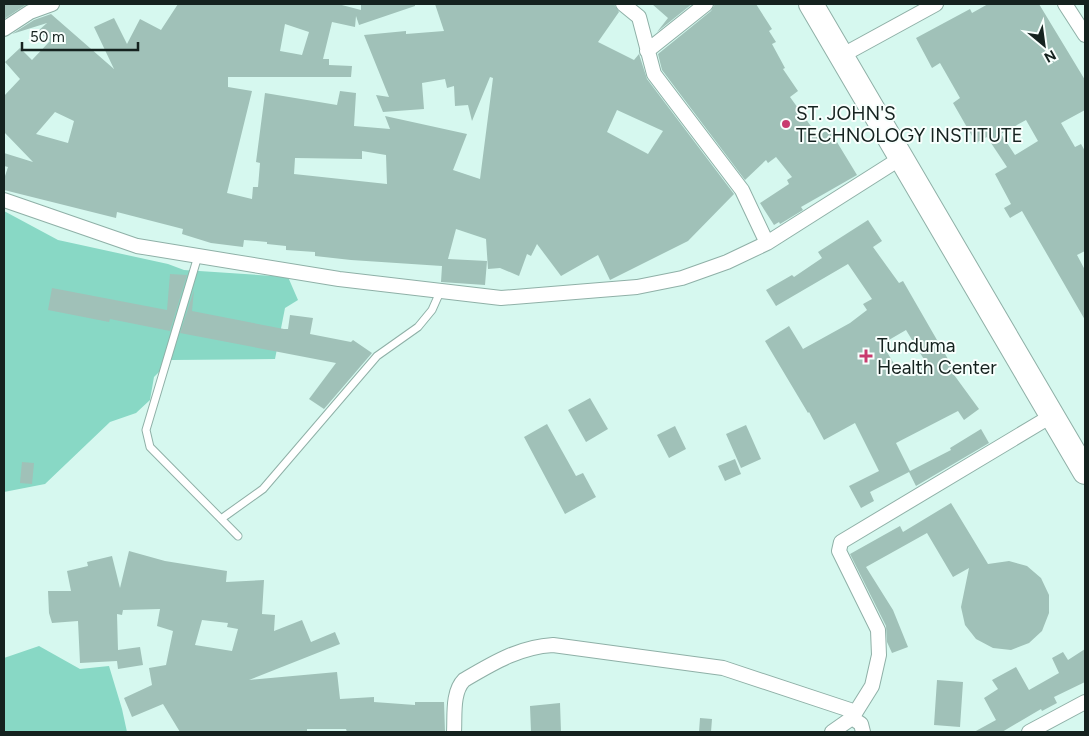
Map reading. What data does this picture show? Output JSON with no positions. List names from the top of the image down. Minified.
{"places":{"other":["ST. JOHN'S TECHNOLOGY INSTITUTE"],"health":["Tunduma Health Center"]},"scale_bar":"50 m","north":"bottom right"}
